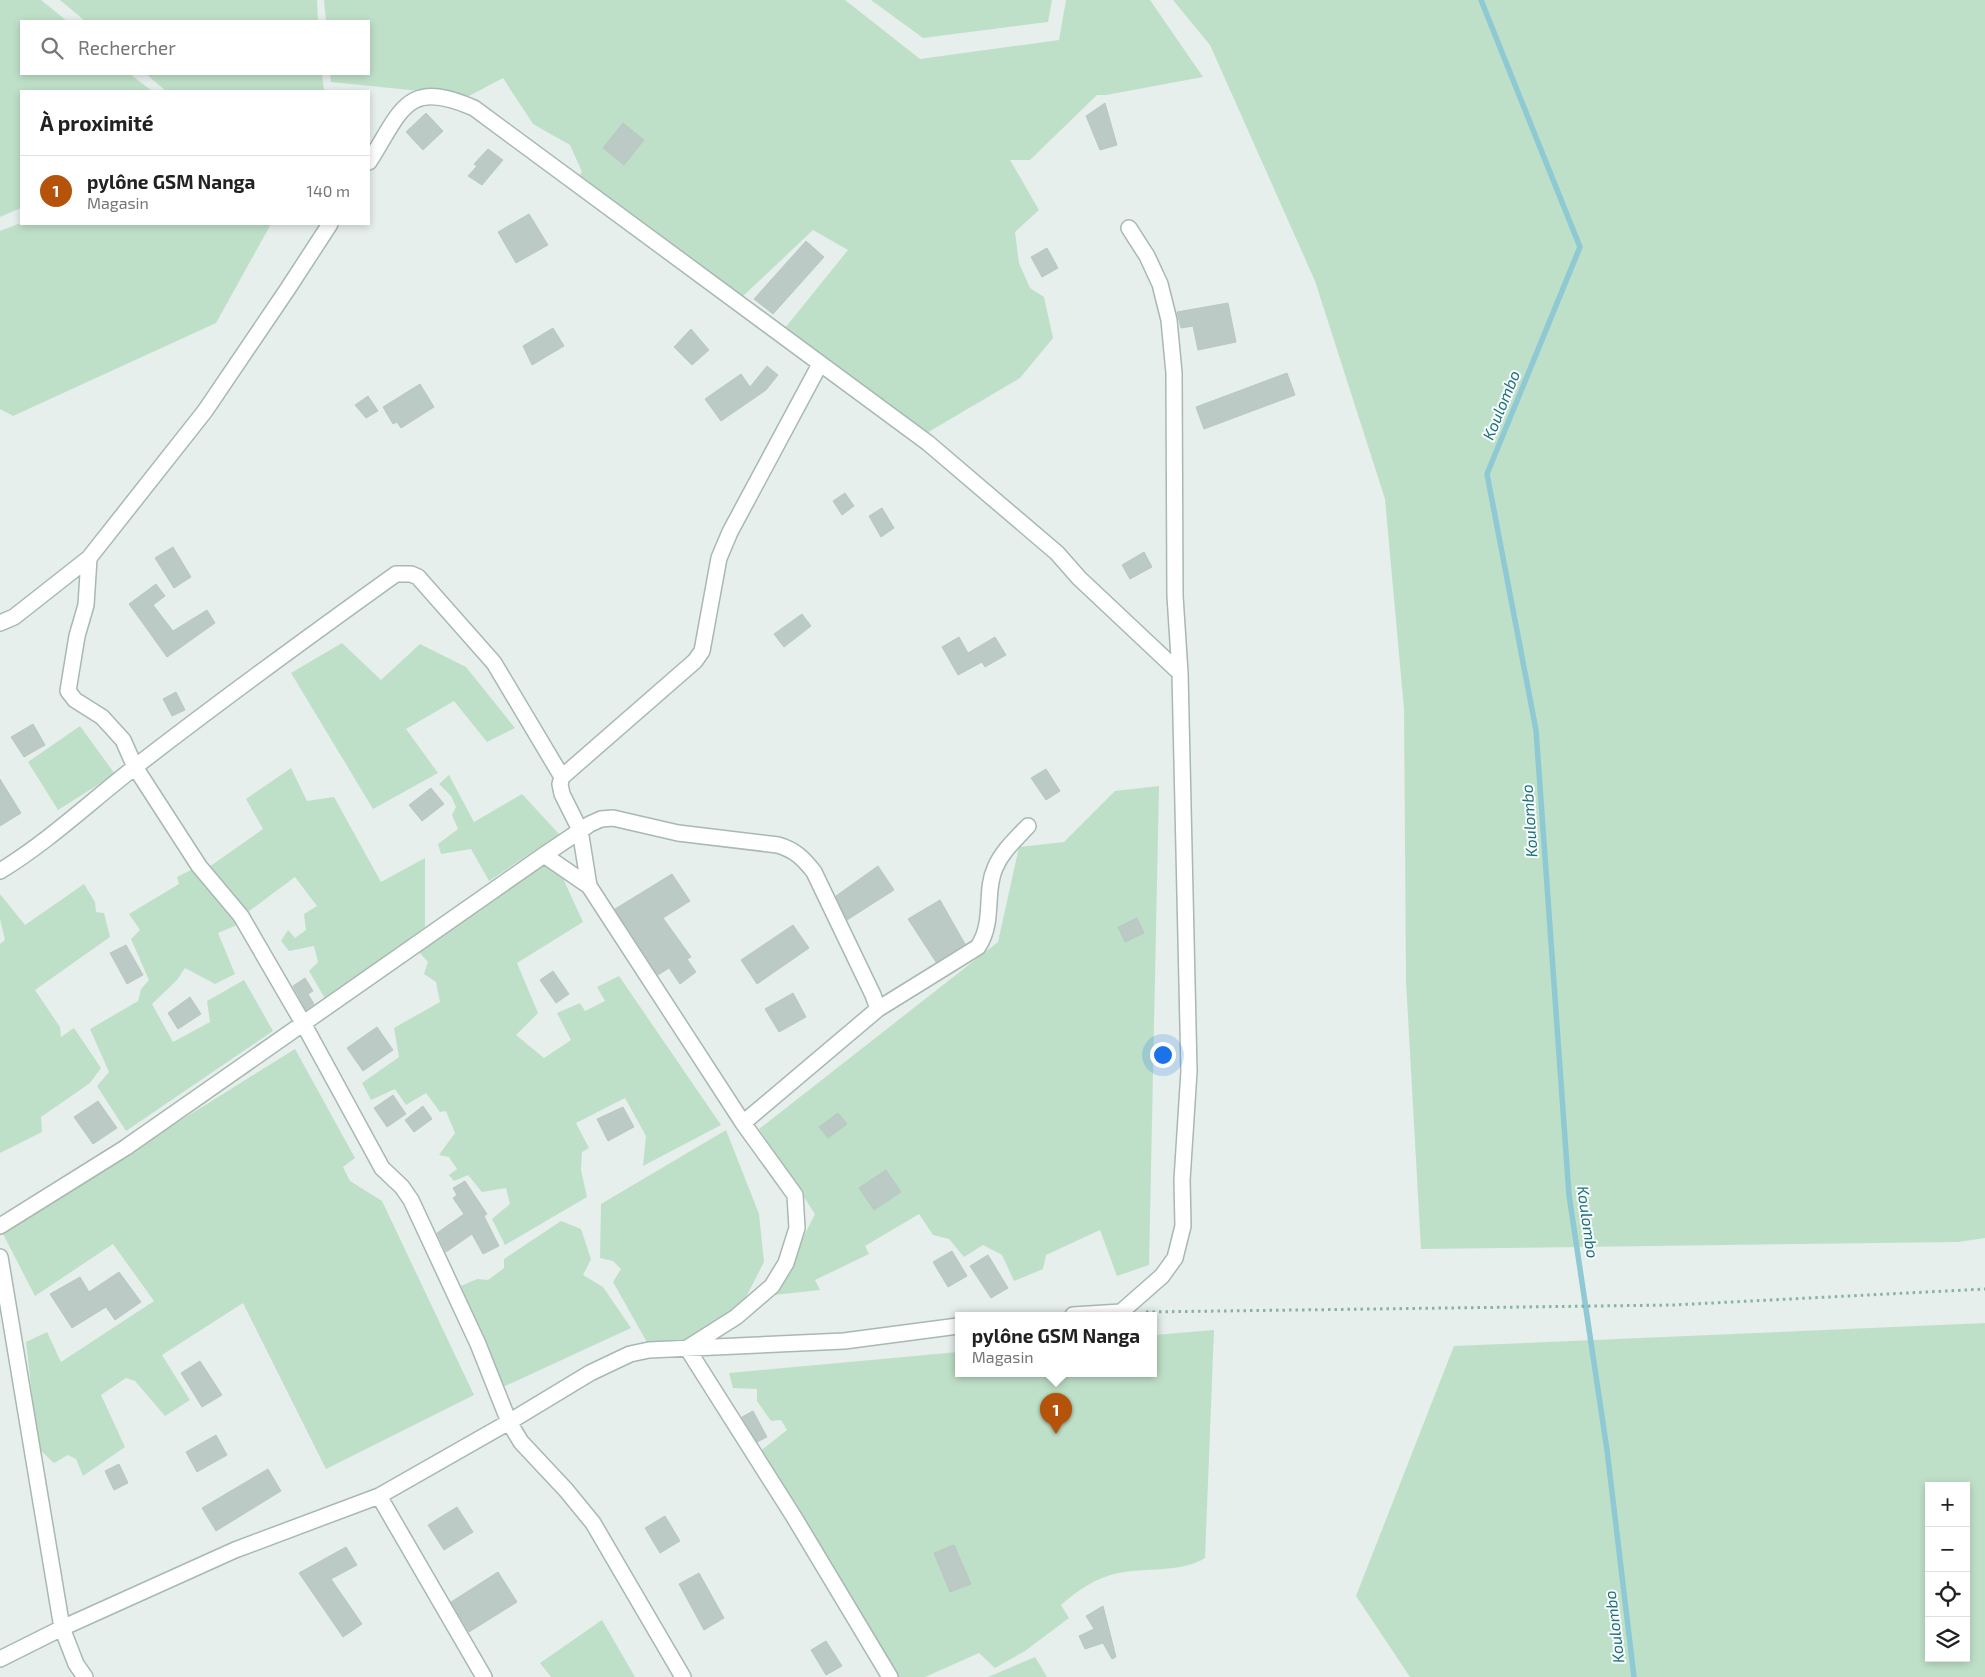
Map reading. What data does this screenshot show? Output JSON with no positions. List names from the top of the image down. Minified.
{"water":["Koulombo"],"page":{"search":"Rechercher","heading":"À proximité","list":[{"mark":"1","name":"pylône GSM Nanga","note":"Magasin","value":"140 m"}],"popup":["pylône GSM Nanga","Magasin"],"pins":"1","map_buttons":["+","−"]}}
